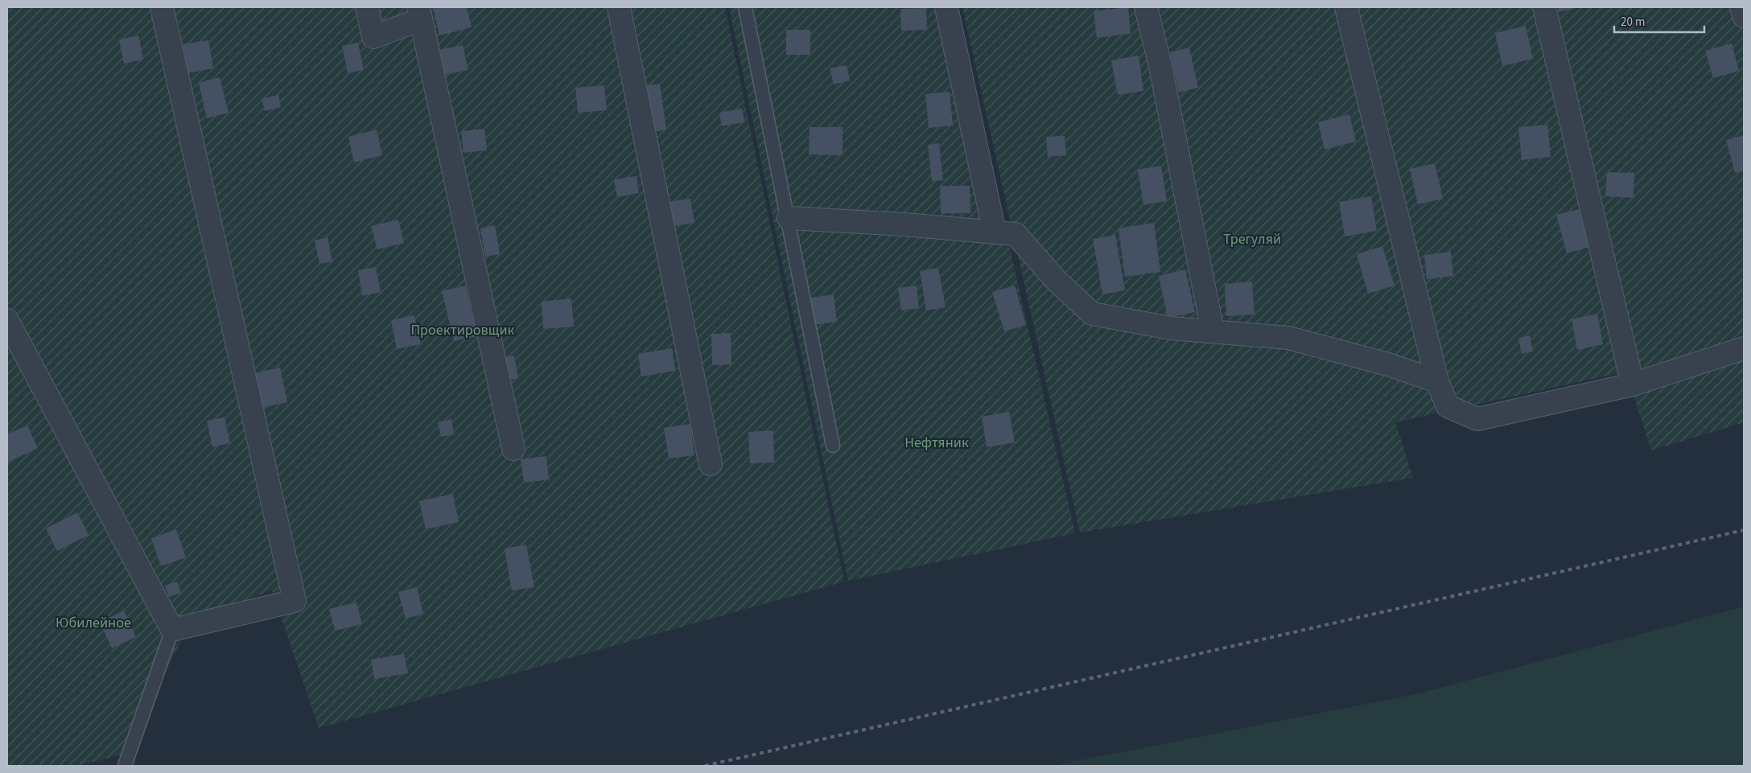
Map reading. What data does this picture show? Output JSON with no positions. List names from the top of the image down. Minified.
{"parks":["Трегуляй","Проектировщик","Нефтяник","Юбилейное"],"scale_bar":"20 m"}
